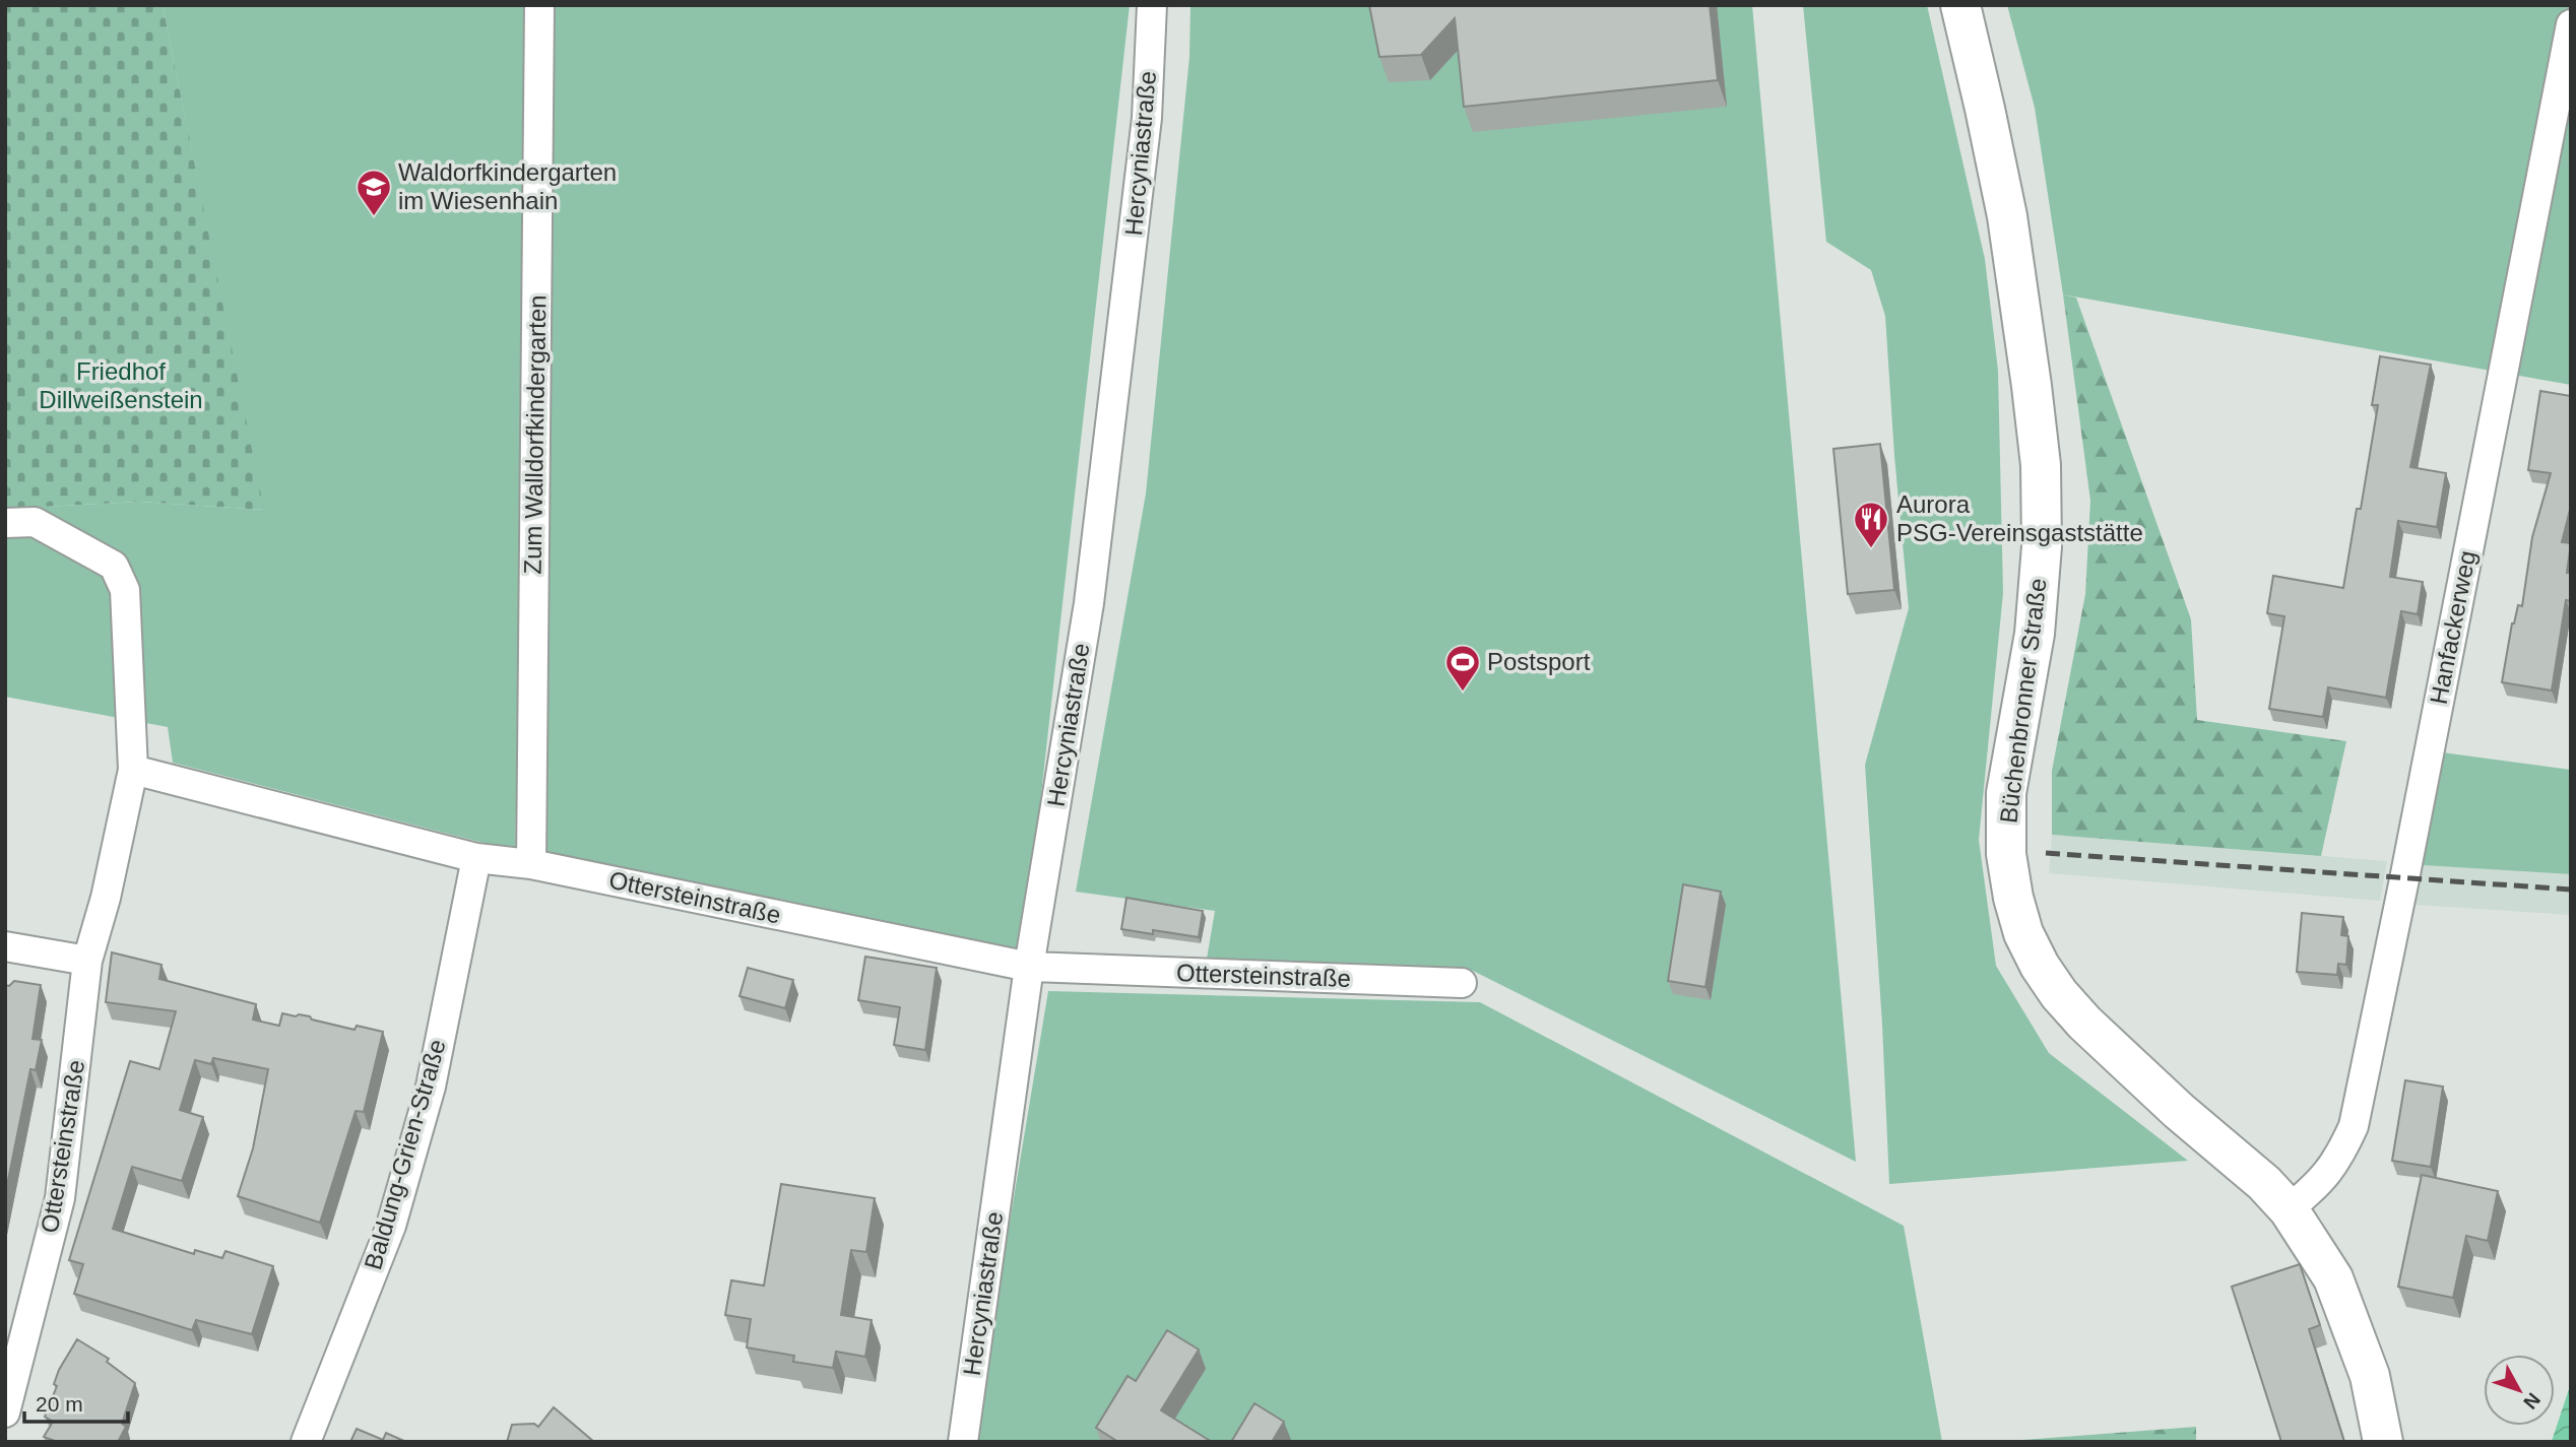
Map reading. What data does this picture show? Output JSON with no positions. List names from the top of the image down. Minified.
{"streets":{"main road":["Büchenbronner Straße"],"street":["Hercyniastraße","Zum Walldorfkindergarten","Hanfackerweg","Ottersteinstraße","Baldung-Grien-Straße"]},"crossings":[["Hercyniastraße","Ottersteinstraße"],["Zum Walldorfkindergarten","Ottersteinstraße"],["Hanfackerweg","Büchenbronner Straße"],["Ottersteinstraße","Baldung-Grien-Straße"]],"parks":["Friedhof Dillweißenstein"],"places":{"school or university":["Waldorfkindergarten im Wiesenhain"],"restaurant":["Aurora PSG-Vereinsgaststätte"],"sports":["Postsport"]},"scale_bar":"20 m","north":"bottom right"}
